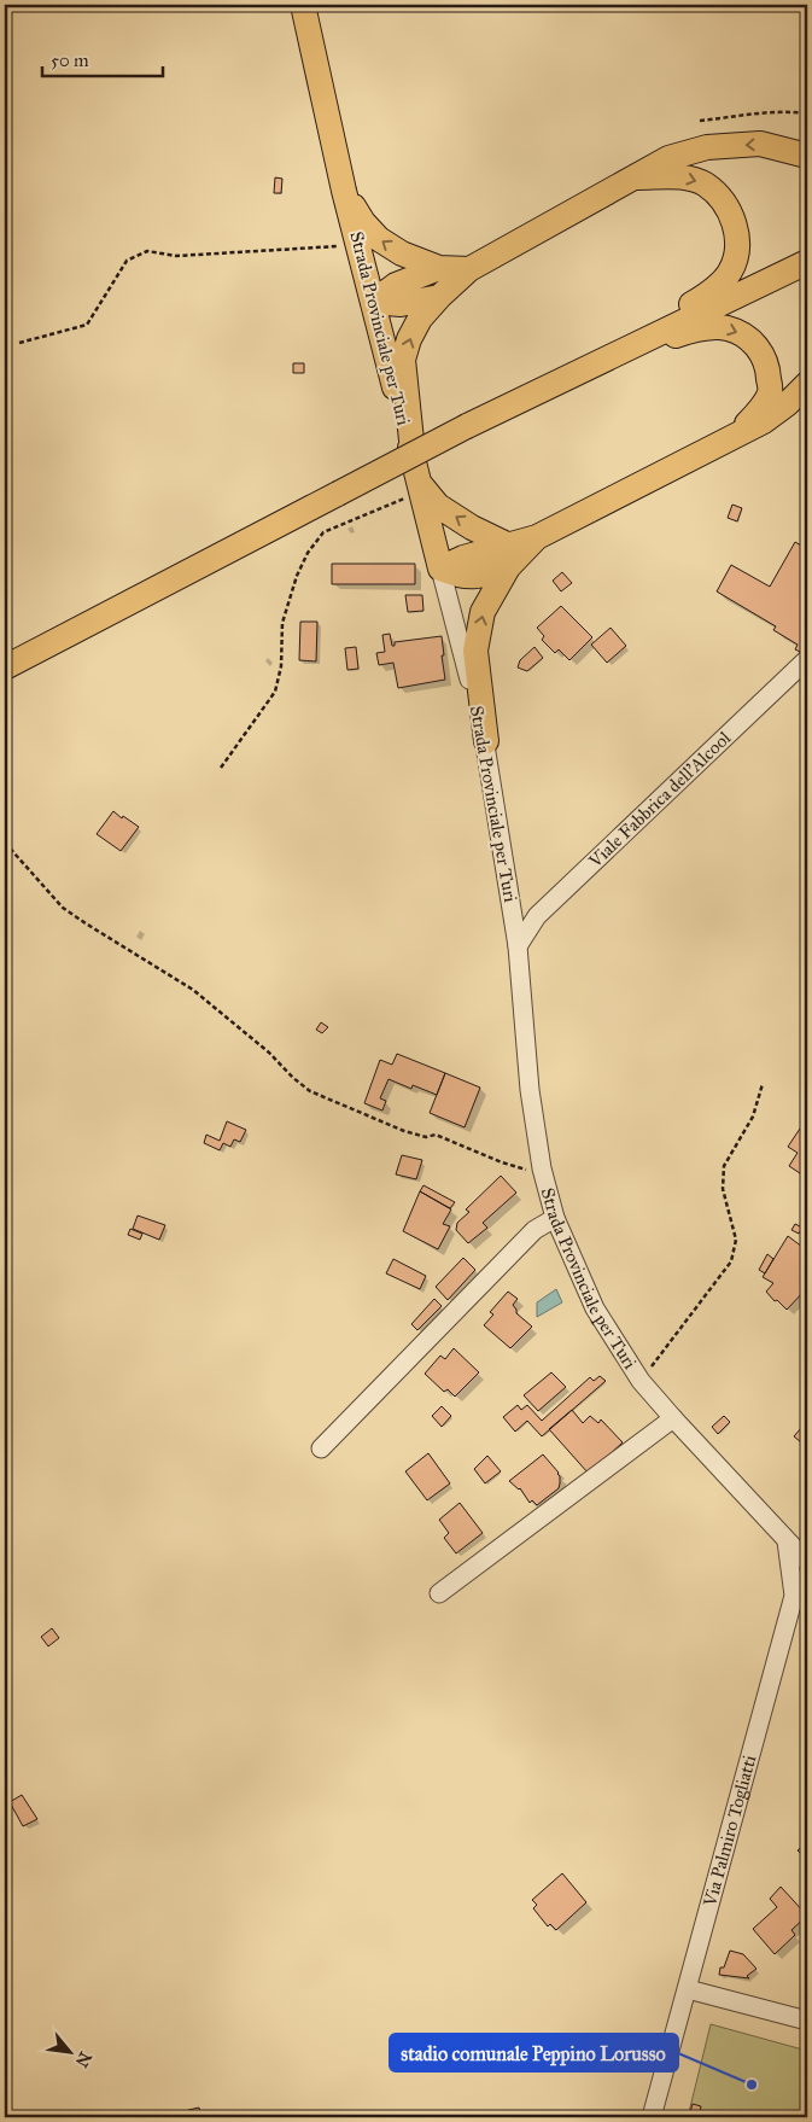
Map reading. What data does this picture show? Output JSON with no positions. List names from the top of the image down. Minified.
{"streets":{"main road":["Strada Provinciale per Turi"],"street":["Viale Fabbrica dell'Alcool","Via Palmiro Togliatti"]},"crossings":[["Strada Provinciale per Turi","Viale Fabbrica dell'Alcool"],["Strada Provinciale per Turi","Via Palmiro Togliatti"]],"places":["stadio comunale Peppino Lorusso"],"scale_bar":"50 m","north":"bottom right"}
